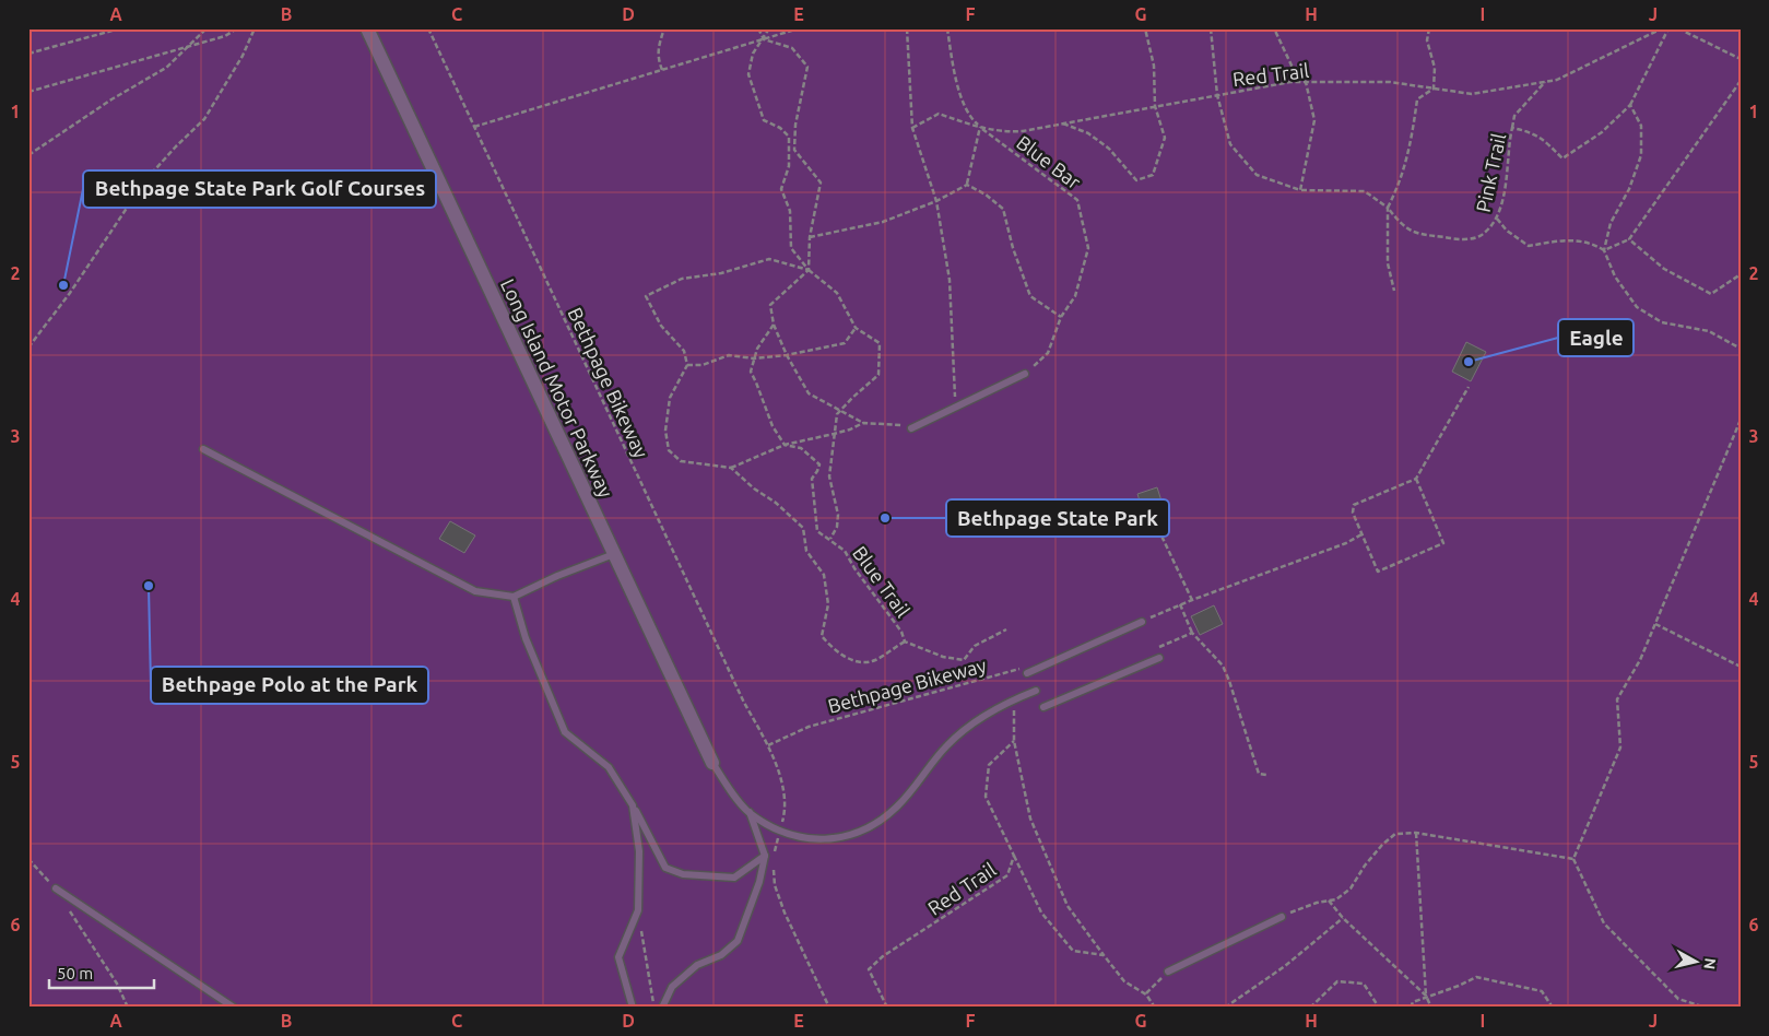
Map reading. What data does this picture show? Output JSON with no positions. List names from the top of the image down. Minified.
{"streets":{"street":["Long Island Motor Parkway"],"path":["Red Trail","Blue Bar","Pink Trail","Bethpage Bikeway","Blue Trail"]},"crossings":[["Red Trail","Blue Bar"],["Red Trail","Pink Trail"]],"places":["Bethpage State Park Golf Courses","Eagle","Bethpage State Park","Bethpage Polo at the Park"],"scale_bar":"50 m","north":"right","grid":{"columns":["A","B","C","D","E","F","G","H","I","J"],"rows":["1","2","3","4","5","6"]}}
